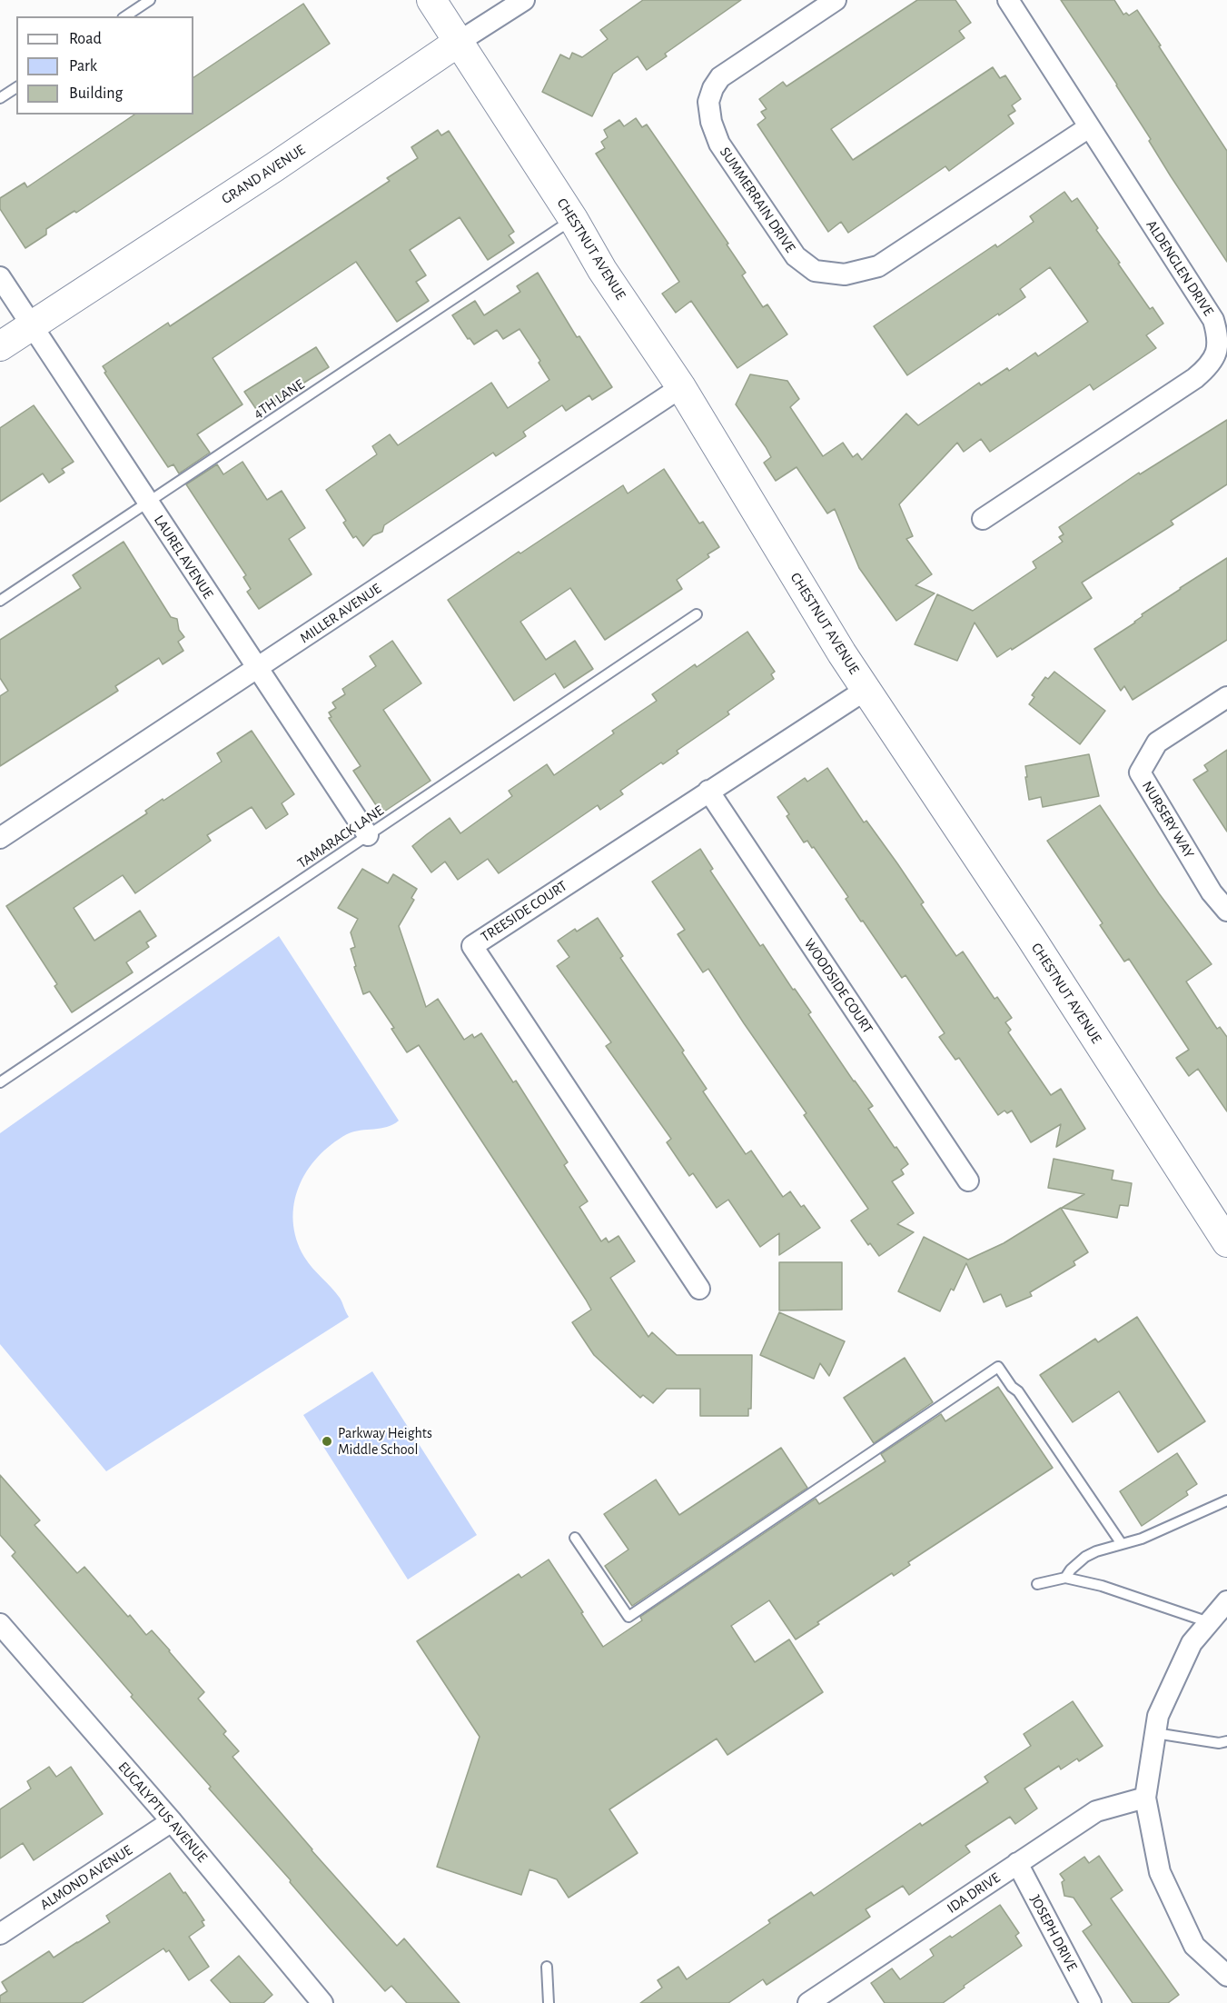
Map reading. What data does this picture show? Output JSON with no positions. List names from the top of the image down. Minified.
{"streets":{"main road":["GRAND AVENUE","CHESTNUT AVENUE"],"street":["SUMMERRAIN DRIVE","ALDENGLEN DRIVE","LAUREL AVENUE","MILLER AVENUE","NURSERY WAY","TREESIDE COURT","WOODSIDE COURT","EUCALYPTUS AVENUE","ALMOND AVENUE","IDA DRIVE","JOSEPH DRIVE"],"lane":["4TH LANE","TAMARACK LANE"]},"crossings":[["GRAND AVENUE","CHESTNUT AVENUE"],["GRAND AVENUE","LAUREL AVENUE"],["SUMMERRAIN DRIVE","ALDENGLEN DRIVE"],["CHESTNUT AVENUE","4TH LANE"],["CHESTNUT AVENUE","MILLER AVENUE"],["CHESTNUT AVENUE","TREESIDE COURT"],["4TH LANE","LAUREL AVENUE"],["LAUREL AVENUE","MILLER AVENUE"],["LAUREL AVENUE","TAMARACK LANE"],["TREESIDE COURT","WOODSIDE COURT"],["EUCALYPTUS AVENUE","ALMOND AVENUE"],["IDA DRIVE","JOSEPH DRIVE"]],"places":["Parkway Heights Middle School"],"legend":["Road","Park","Building"]}
